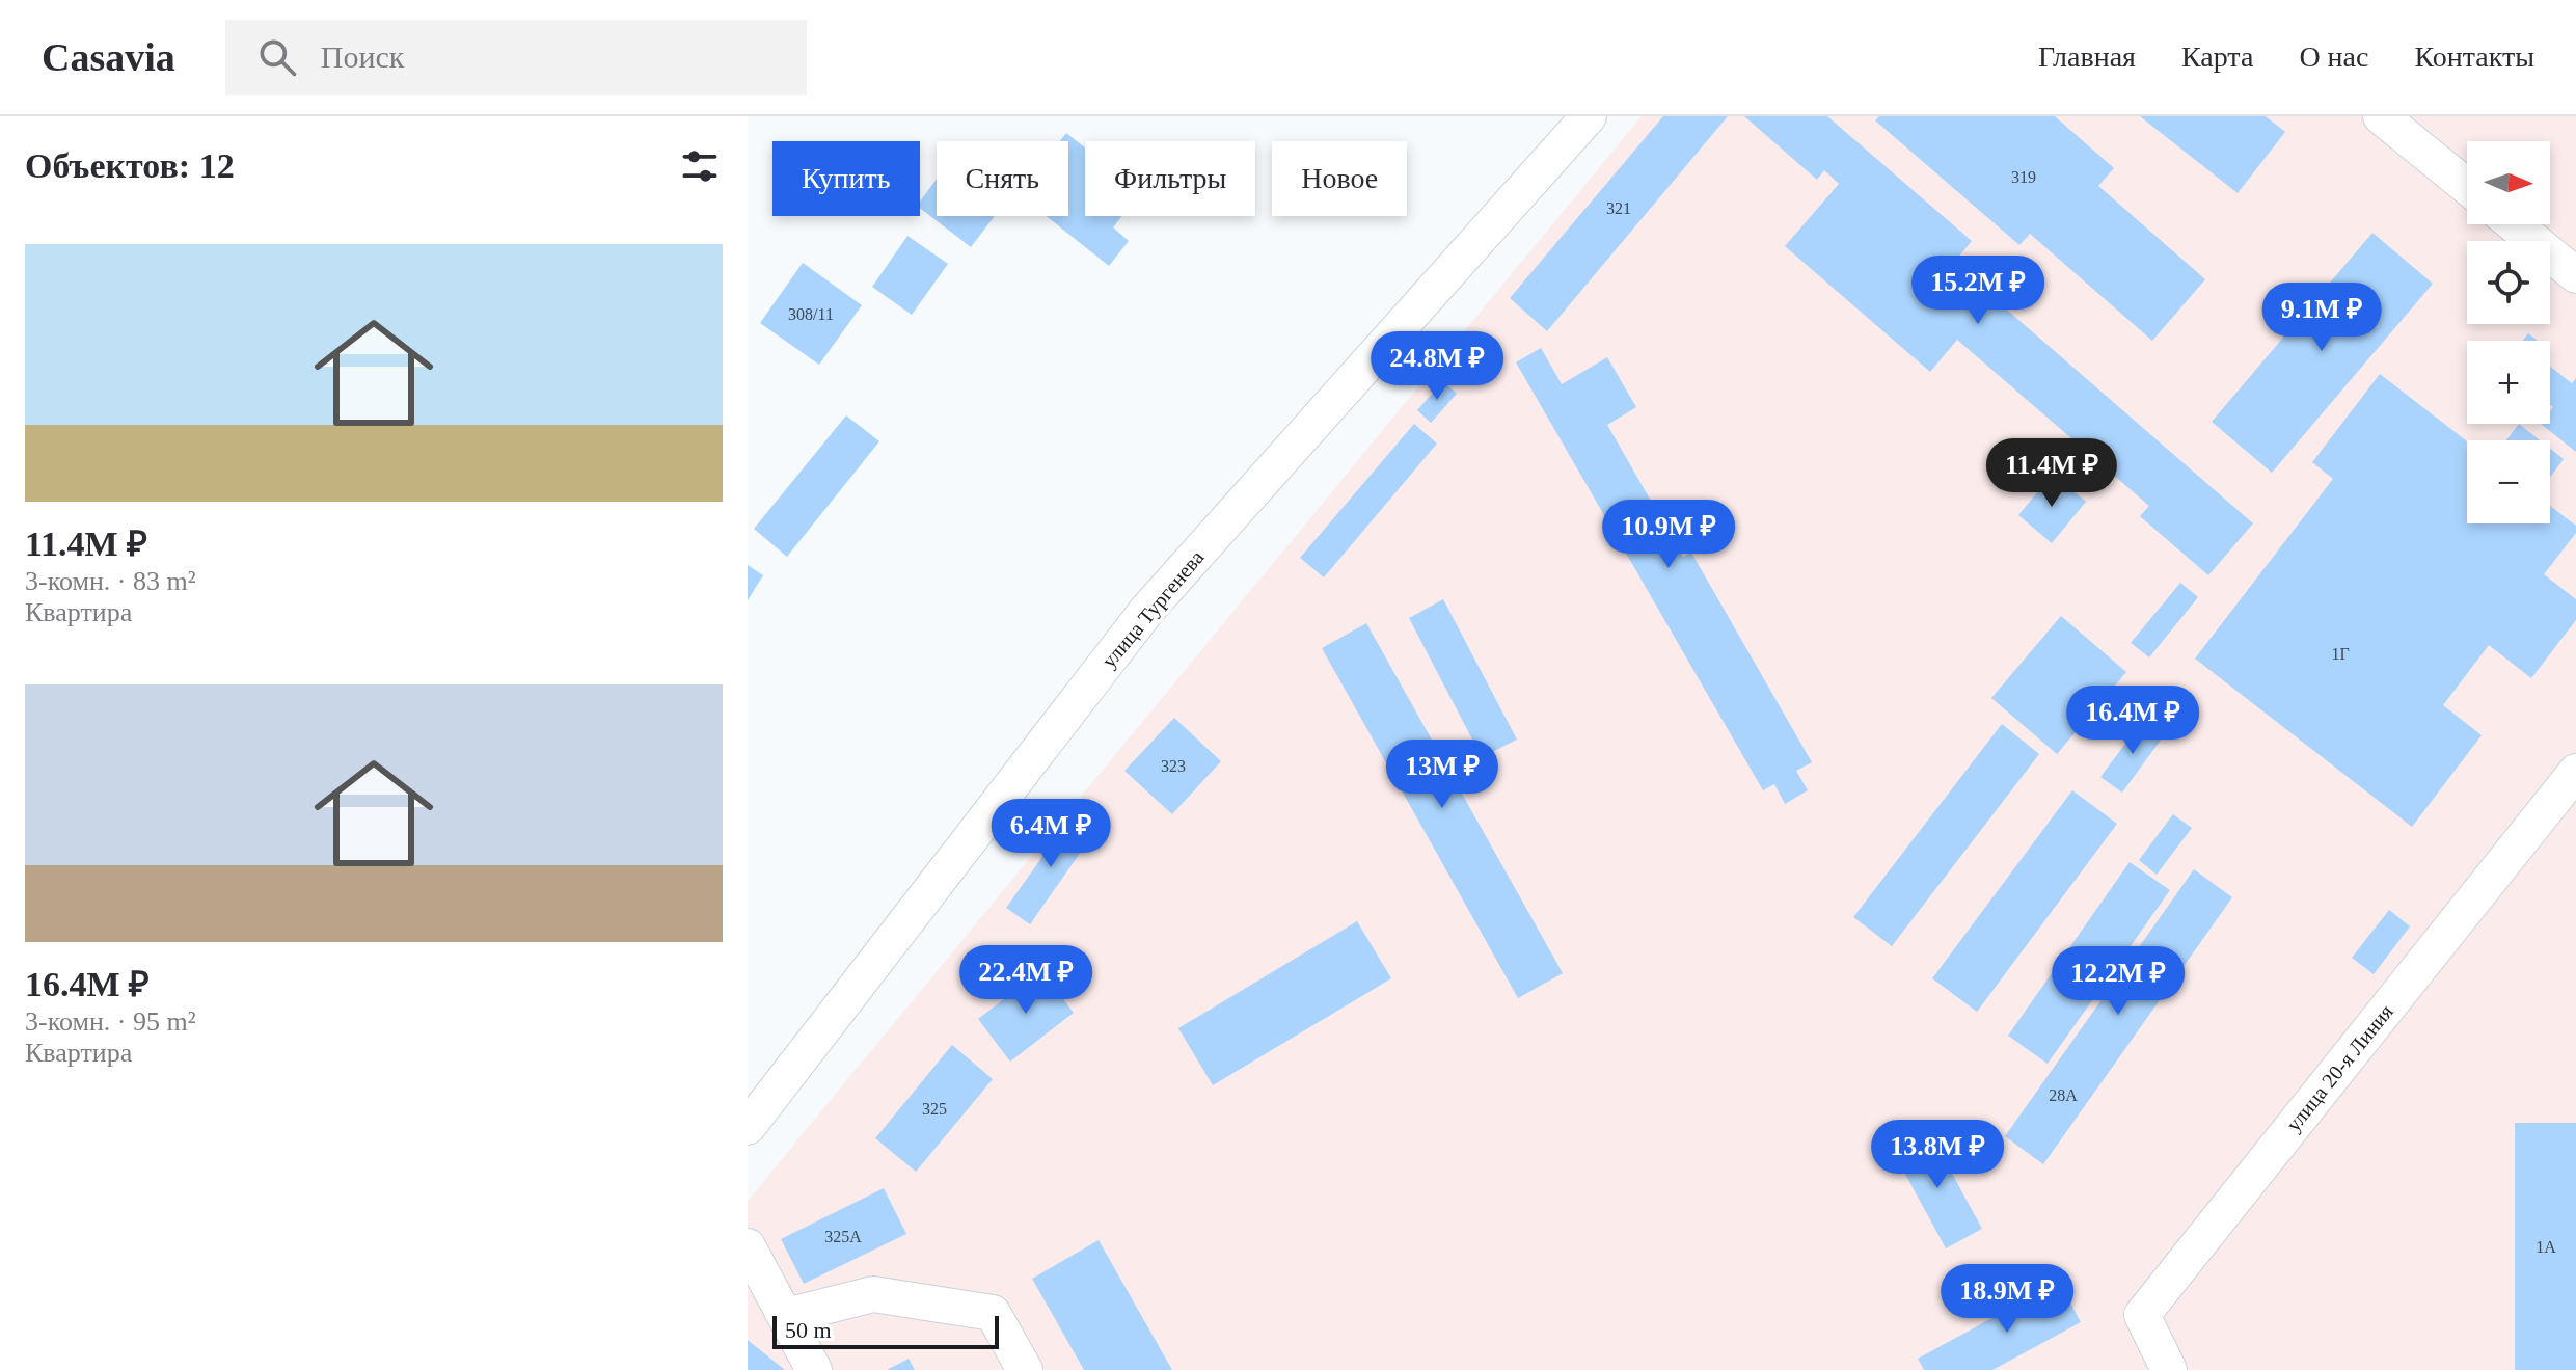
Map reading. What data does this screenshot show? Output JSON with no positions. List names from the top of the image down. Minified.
{"streets":{"street":["улица Тургенева","улица 20-я Линия"]},"house_numbers":["319","321","308/11","1Г","323","28А","325","325А","1А"],"scale_bar":"50 m","north":"right","page":{"header":"Casavia","search":"Поиск","nav":["Главная","Карта","О нас","Контакты"],"heading":"Объектов: 12","map_buttons":["+","−"],"chip":["Купить","Снять","Фильтры","Новое"],"list":[{"name":"11.4M ₽","note":"3-комн. · 83 m² · Квартира"},{"name":"16.4M ₽","note":"3-комн. · 95 m² · Квартира"}],"price":["15.2M ₽","9.1M ₽","24.8M ₽","11.4M ₽","10.9M ₽","16.4M ₽","13M ₽","6.4M ₽","22.4M ₽","12.2M ₽","13.8M ₽","18.9M ₽"],"scale":"50 m"}}
